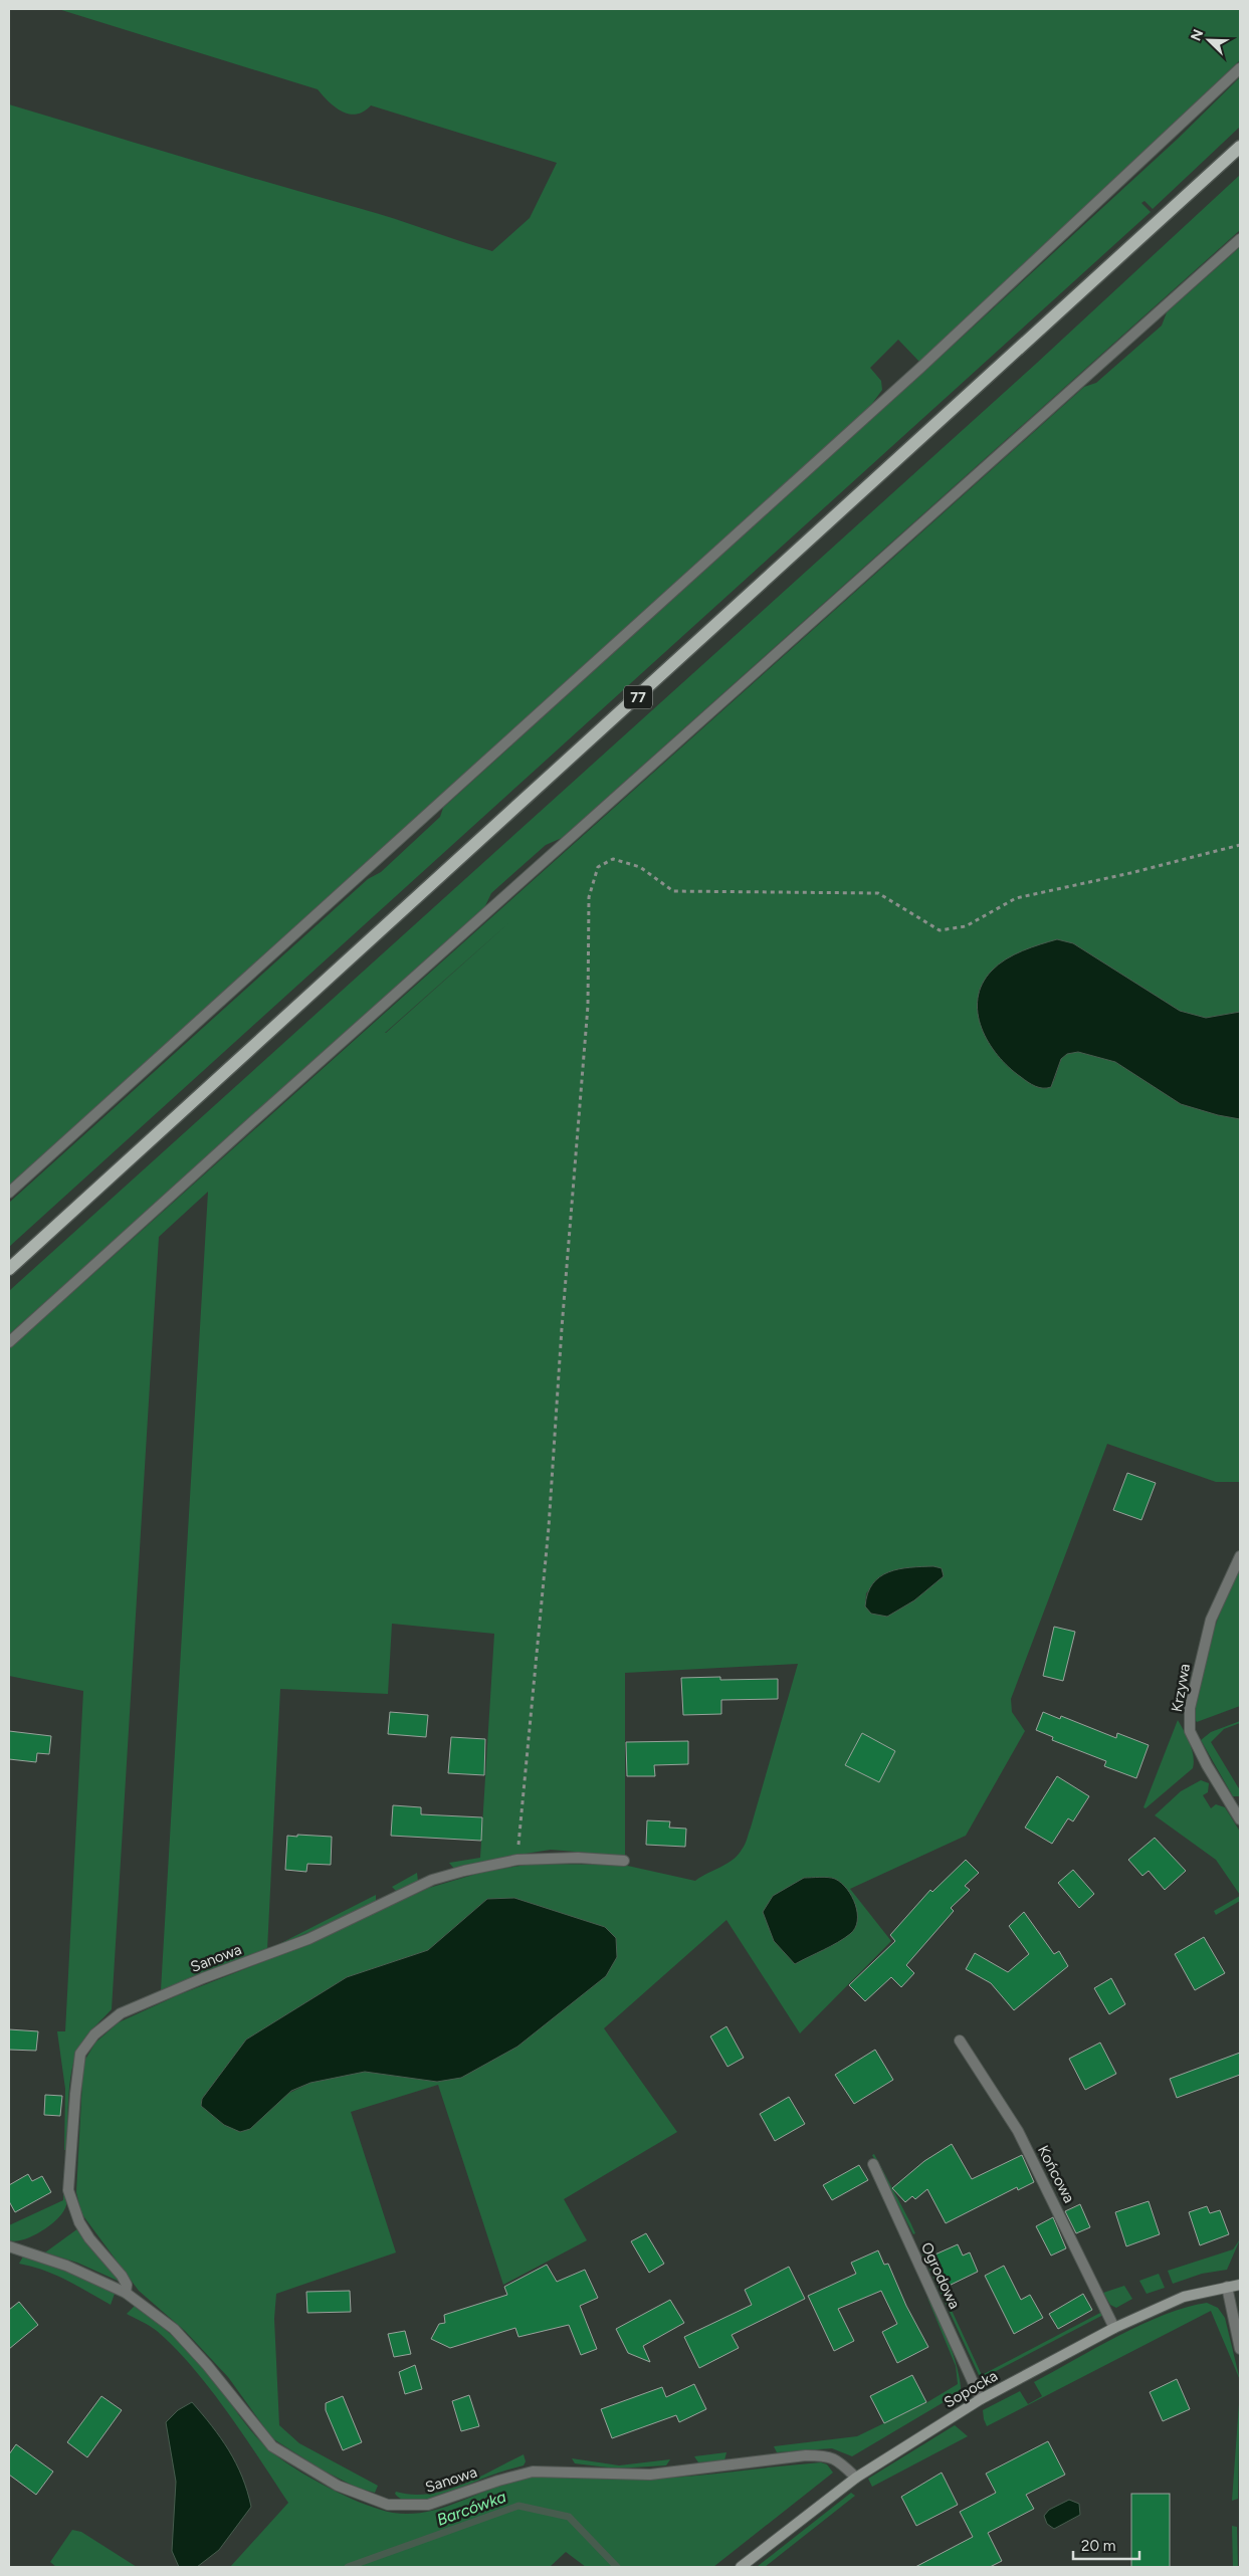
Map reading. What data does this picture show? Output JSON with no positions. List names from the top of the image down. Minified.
{"streets":{"main road":["77"],"street":["Krzywa","Sanowa","Końcowa","Ogrodowa","Sopocka"]},"crossings":[["Sanowa","Sopocka"],["Końcowa","Sopocka"],["Ogrodowa","Sopocka"]],"water":["Barcówka"],"scale_bar":"20 m","north":"top left"}
